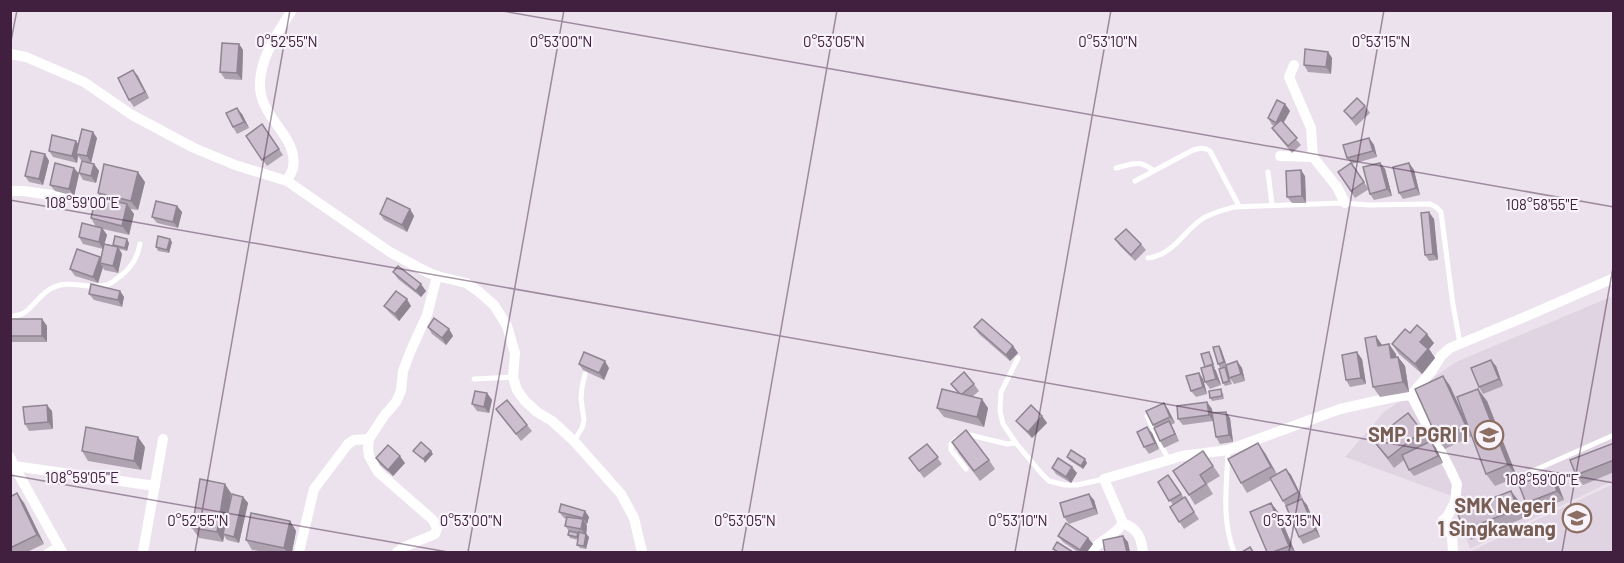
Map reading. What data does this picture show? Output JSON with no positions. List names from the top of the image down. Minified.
{"places":{"school or university":["SMP. PGRI 1","SMK Negeri 1 Singkawang"]},"coordinates":["0°52'55\"N","0°53'00\"N","0°53'05\"N","0°53'10\"N","0°53'15\"N","108°59'00\"E","108°58'55\"E","108°59'05\"E"]}
